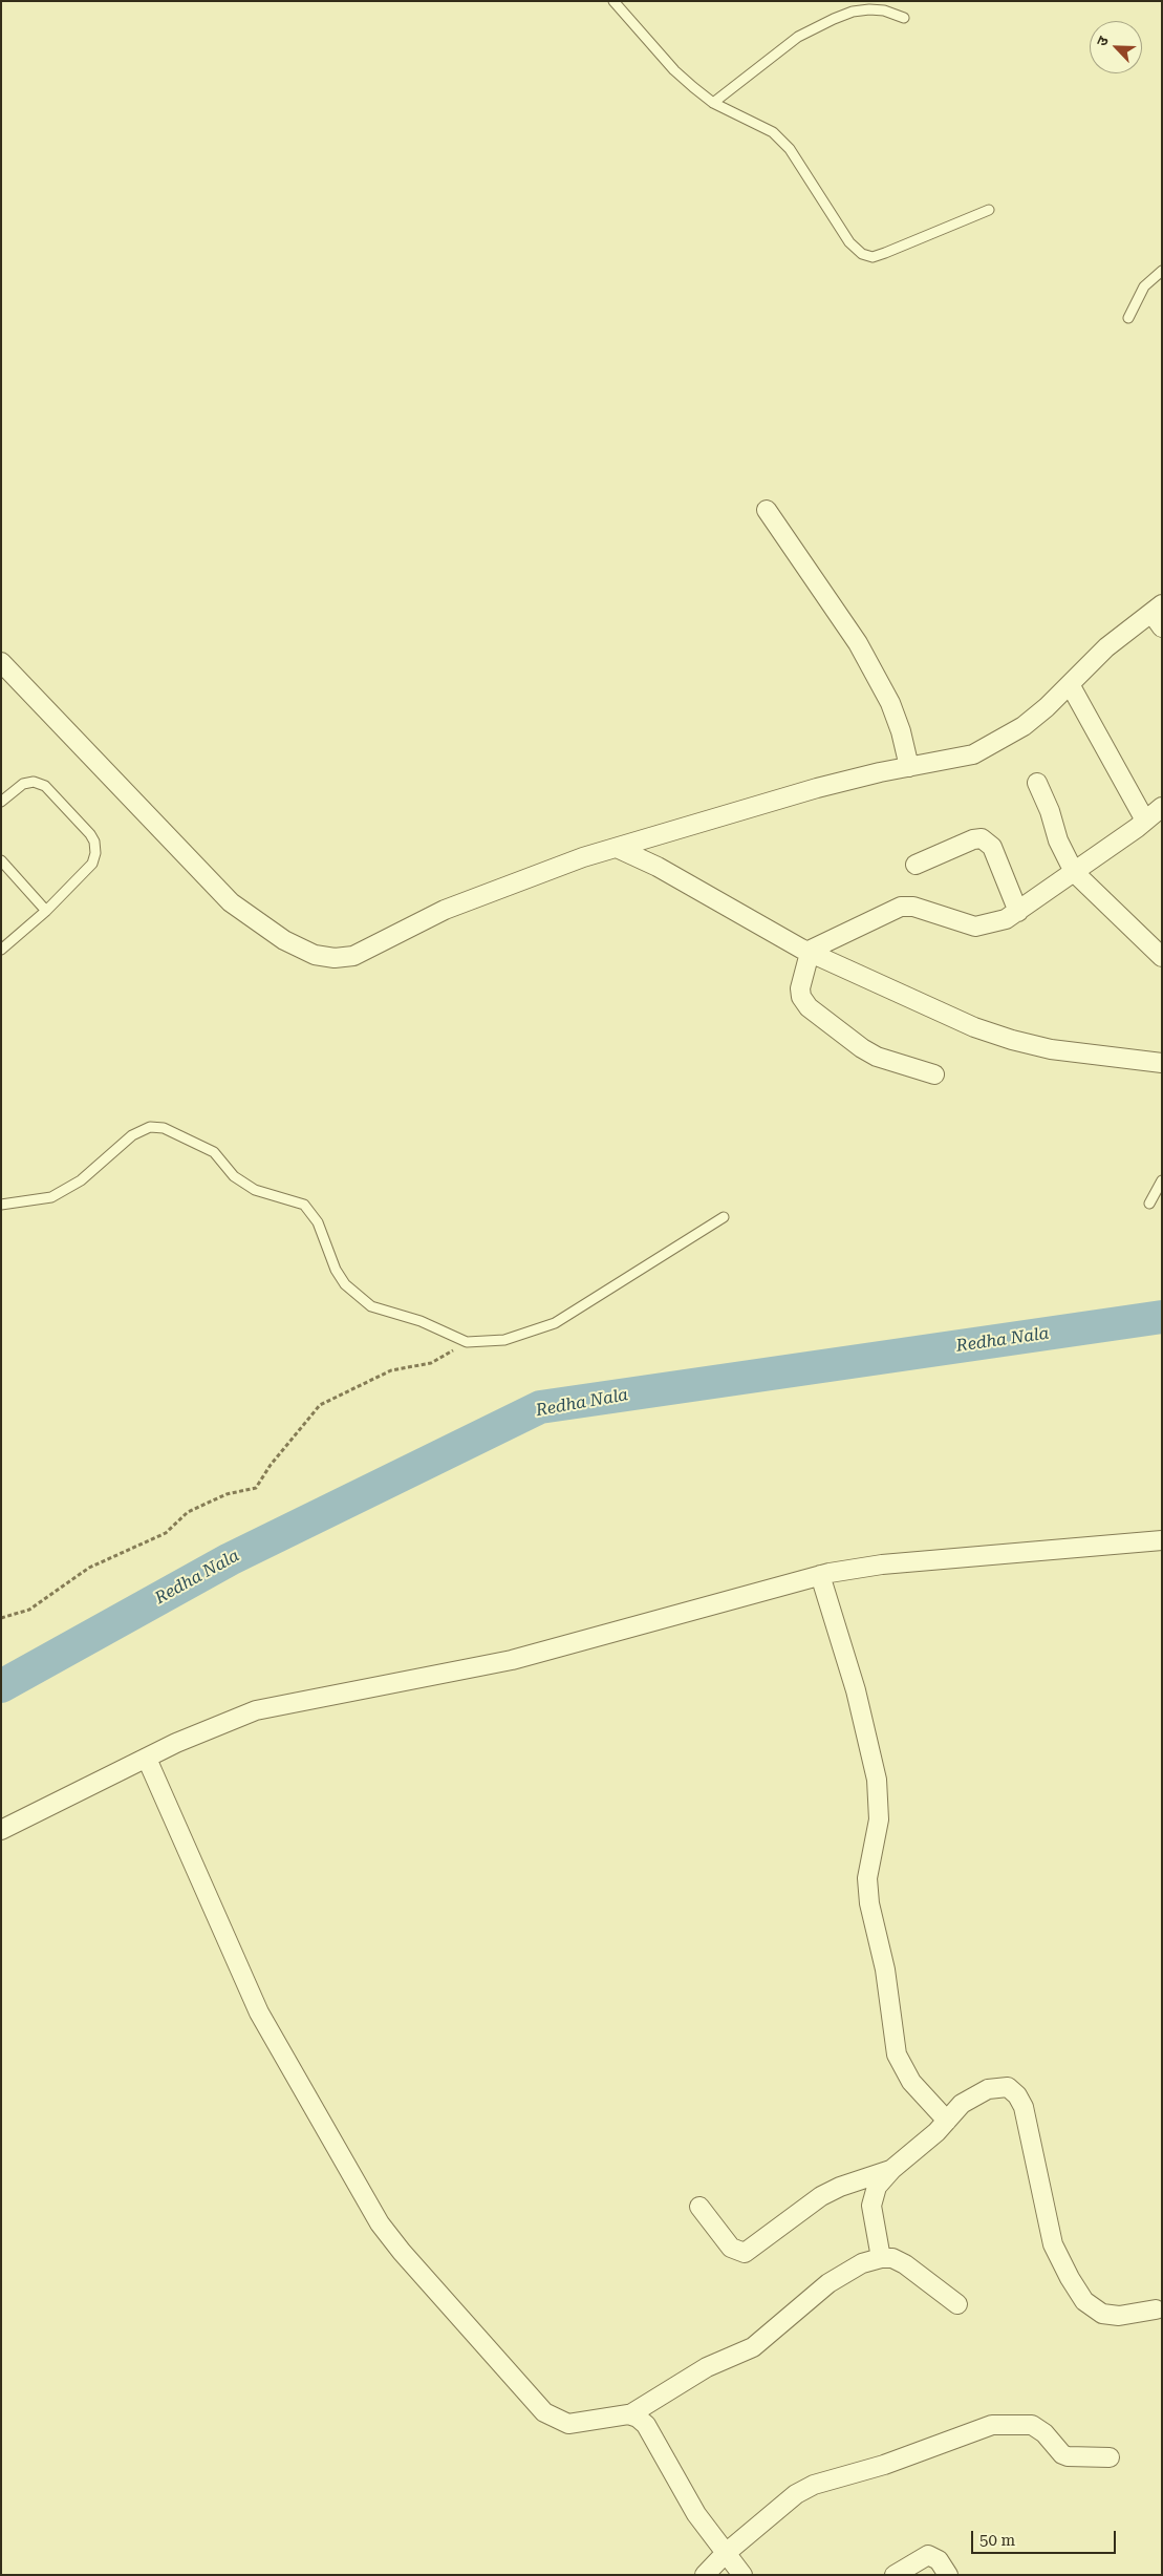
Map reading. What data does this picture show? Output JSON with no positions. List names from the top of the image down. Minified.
{"water":["Redha Nala"],"scale_bar":"50 m","north":"top left"}
